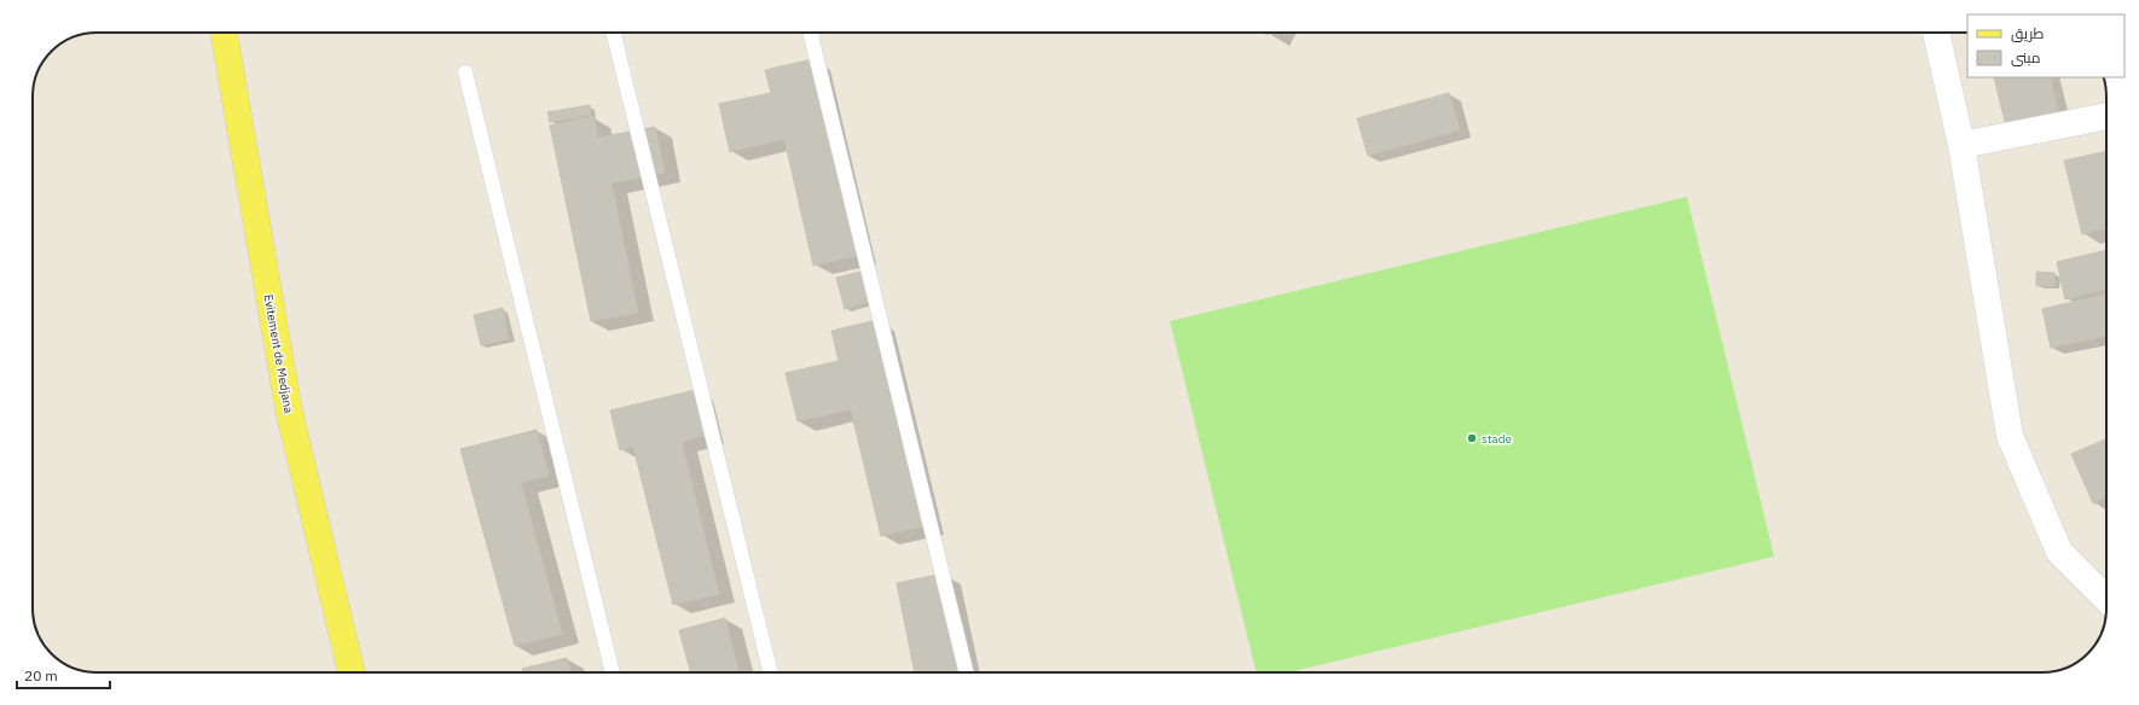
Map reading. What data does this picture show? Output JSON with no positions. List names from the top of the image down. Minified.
{"streets":{"main road":["Evitement de Medjana"]},"places":["stade"],"legend":["طريق","مبنى"],"scale_bar":"20 m"}
